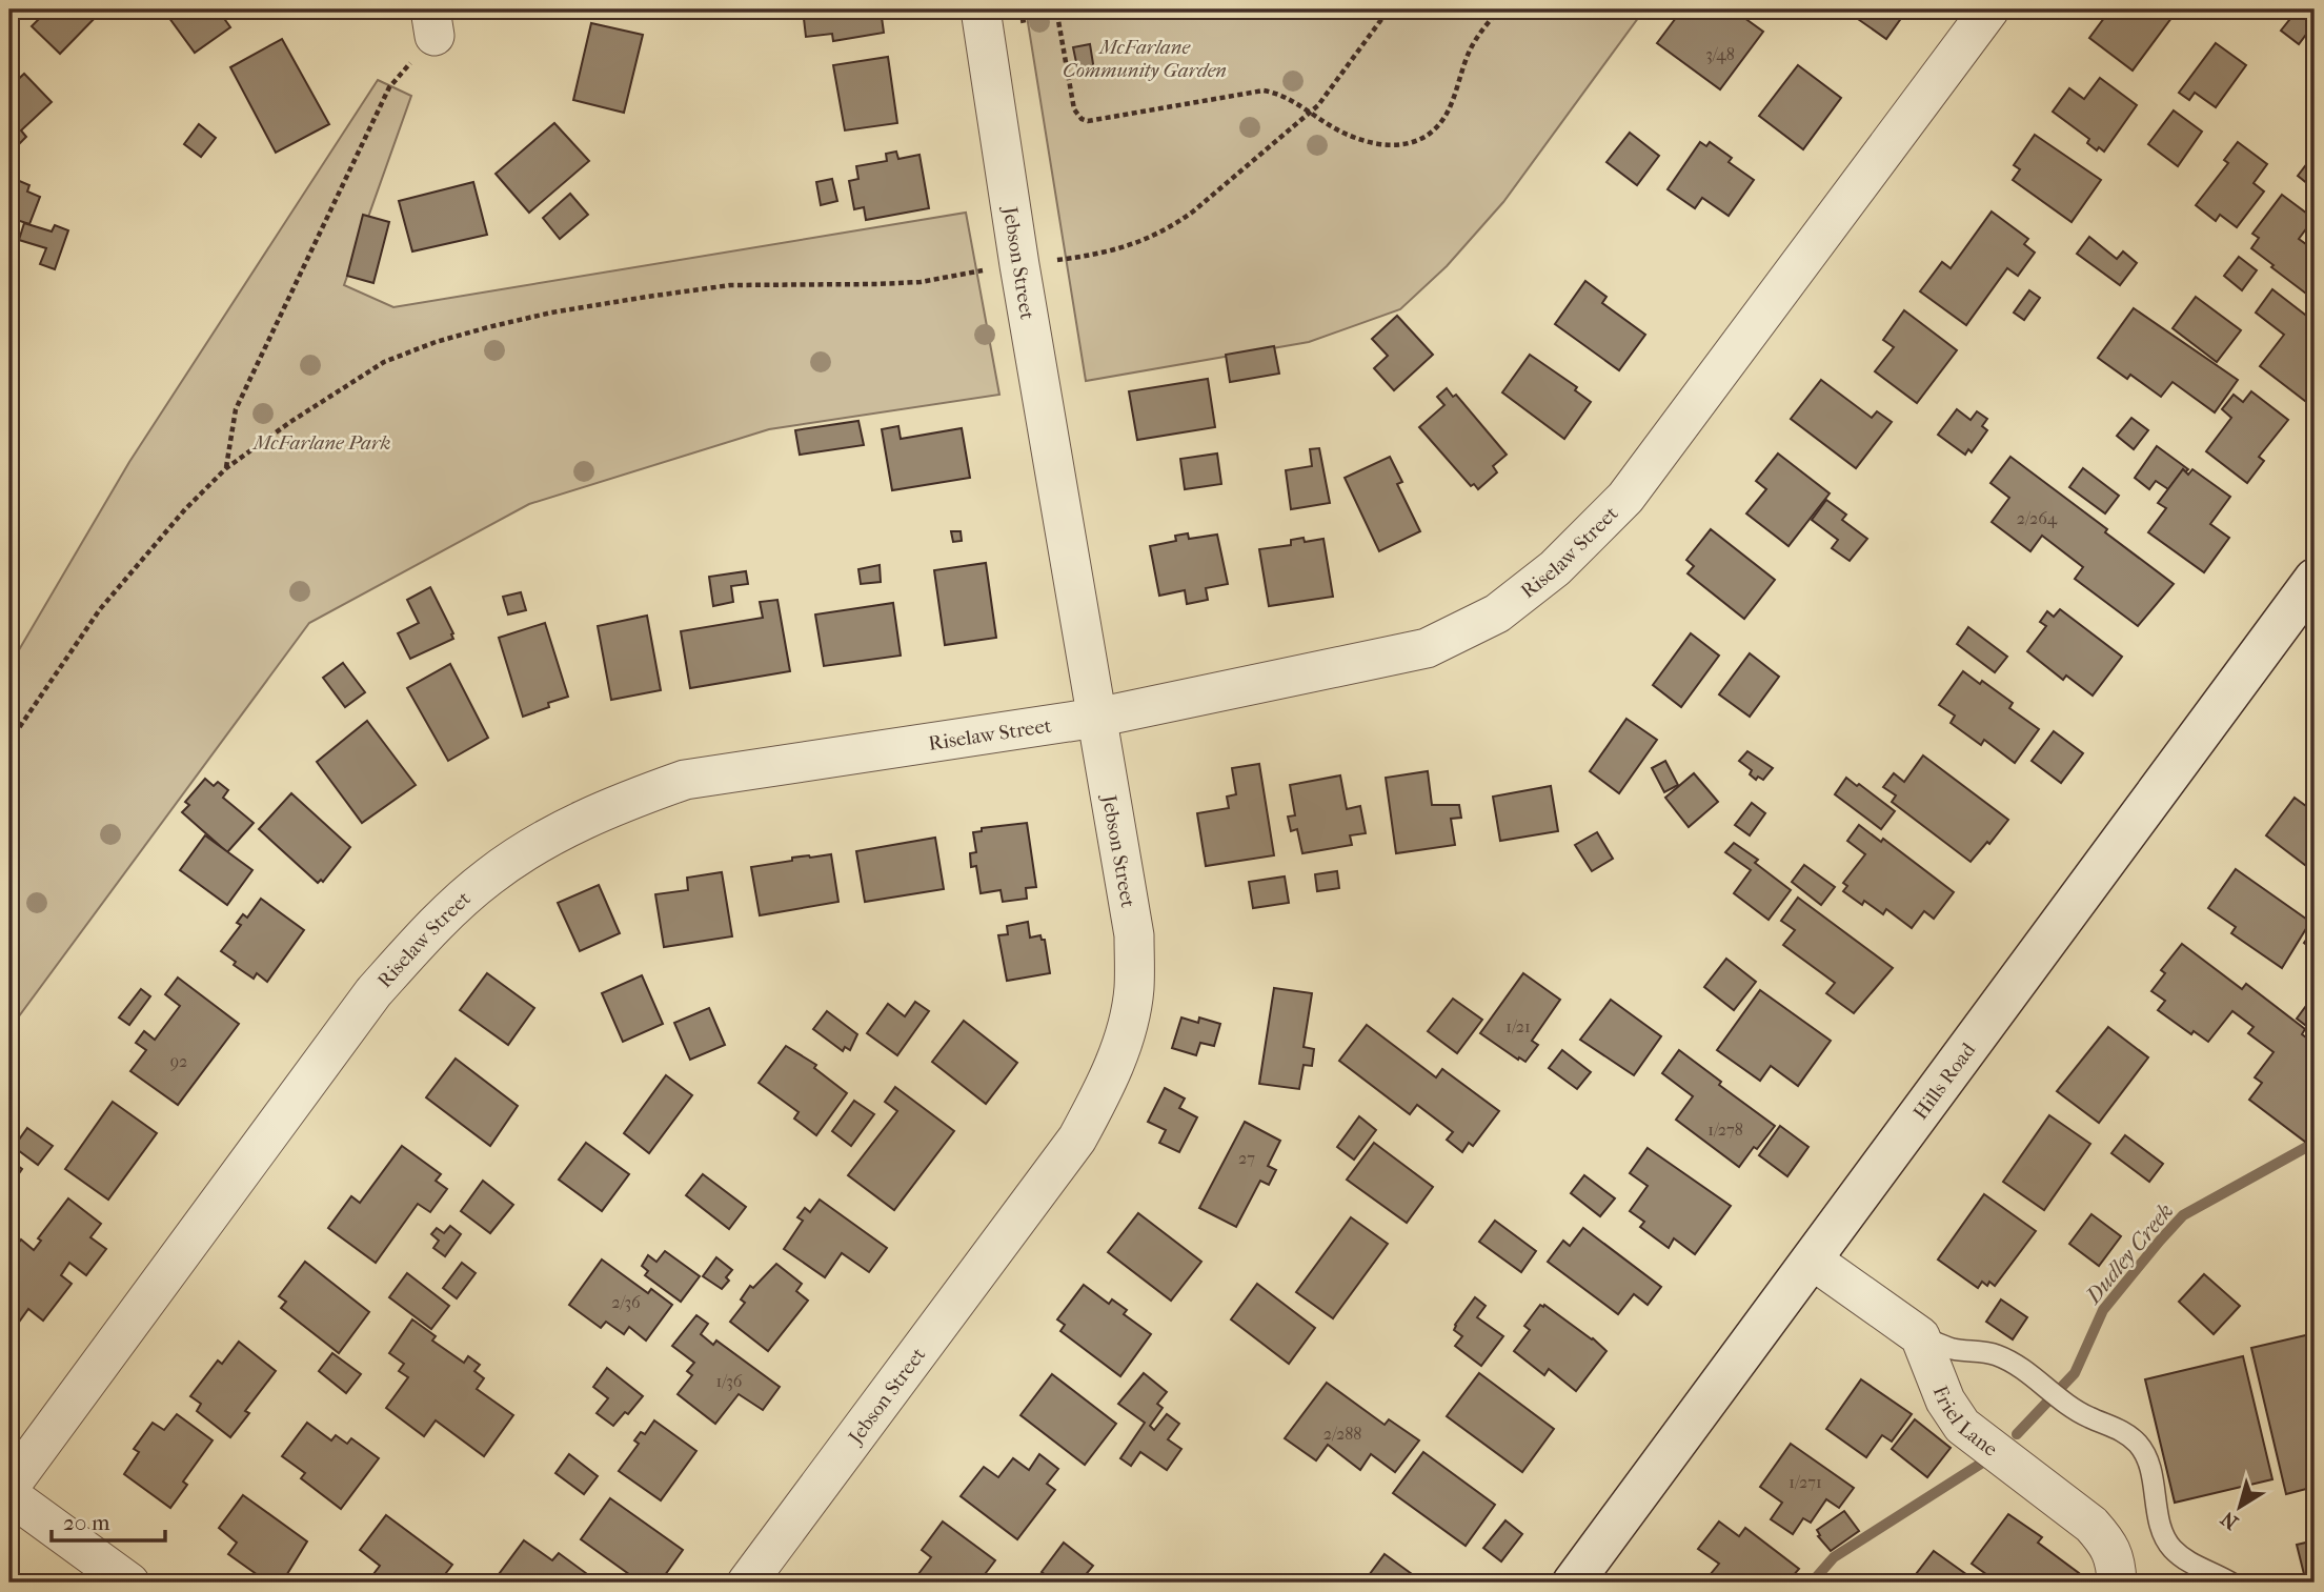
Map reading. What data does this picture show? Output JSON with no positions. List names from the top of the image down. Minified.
{"streets":{"main road":["Hills Road"],"street":["Jebson Street","Riselaw Street","Friel Lane"]},"crossings":[["Jebson Street","Riselaw Street"]],"water":["Dudley Creek"],"parks":["McFarlane Community Garden","McFarlane Park"],"house_numbers":["3/48","2/264","1/21","92","1/278","27","2/36","1/36","2/288","1/271"],"scale_bar":"20 m","north":"bottom left"}
